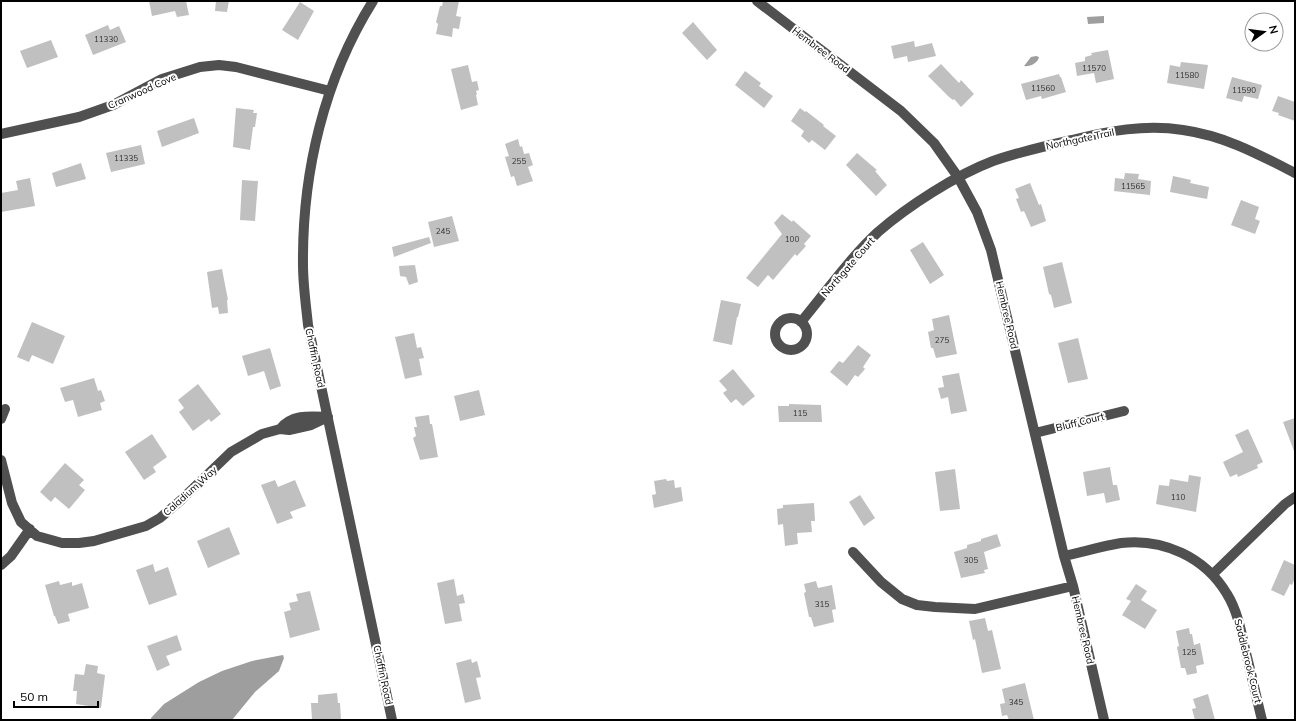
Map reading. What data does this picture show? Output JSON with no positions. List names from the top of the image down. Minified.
{"streets":{"street":["Hembree Road","Cranwood Cove","Northgate Trail","Northgate Court","Chaffin Road","Bluff Court","Caladium Way","Saddlebrook Court"]},"crossings":[["Hembree Road","Northgate Trail"],["Hembree Road","Northgate Court"],["Hembree Road","Bluff Court"],["Hembree Road","Saddlebrook Court"],["Cranwood Cove","Chaffin Road"],["Northgate Trail","Northgate Court"],["Chaffin Road","Caladium Way"]],"house_numbers":["11330","11570","11580","11560","11590","11335","255","11565","245","100","275","115","110","305","315","125","345"],"scale_bar":"50 m","north":"right"}
